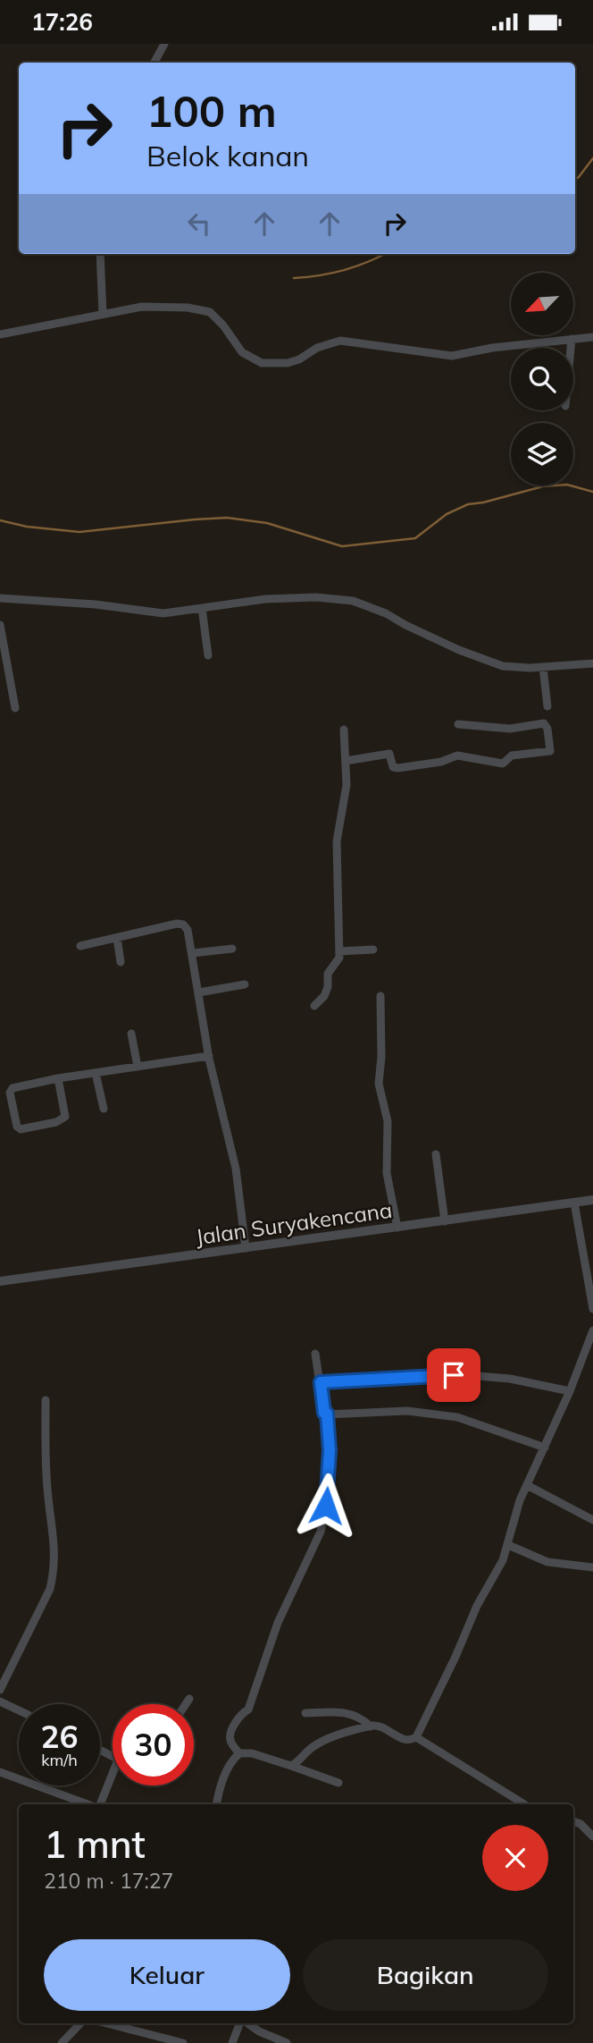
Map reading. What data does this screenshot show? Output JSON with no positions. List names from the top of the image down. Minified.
{"streets":{"street":["Jalan Suryakencana"]},"north":"bottom left","page":{"status":"17:26","turn":["100 m","Belok kanan"],"speed":"26 km/h","limit":"30","heading":["1 mnt","210 m · 17:27"],"buttons":["Keluar","Bagikan"]}}
